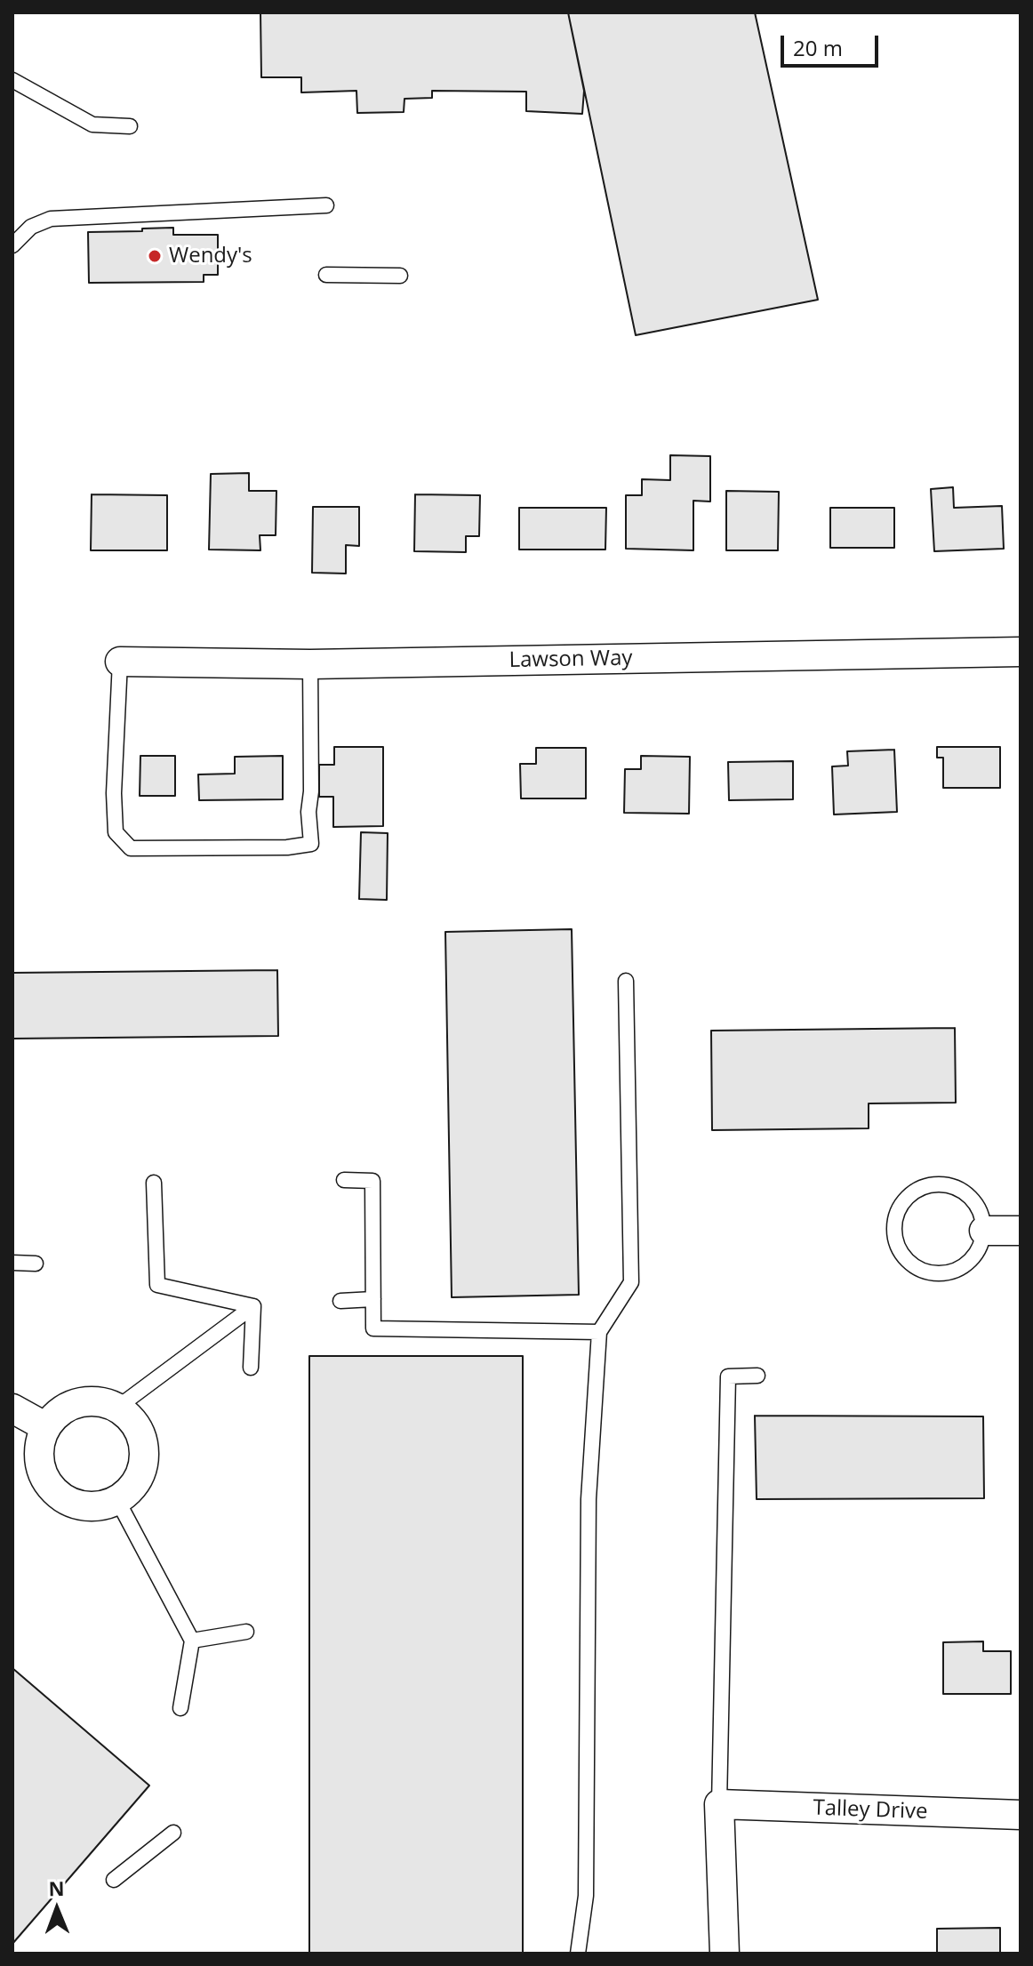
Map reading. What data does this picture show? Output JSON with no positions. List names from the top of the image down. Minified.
{"streets":{"street":["Lawson Way","Talley Drive"]},"places":["Wendy's"],"scale_bar":"20 m","north":"top"}
